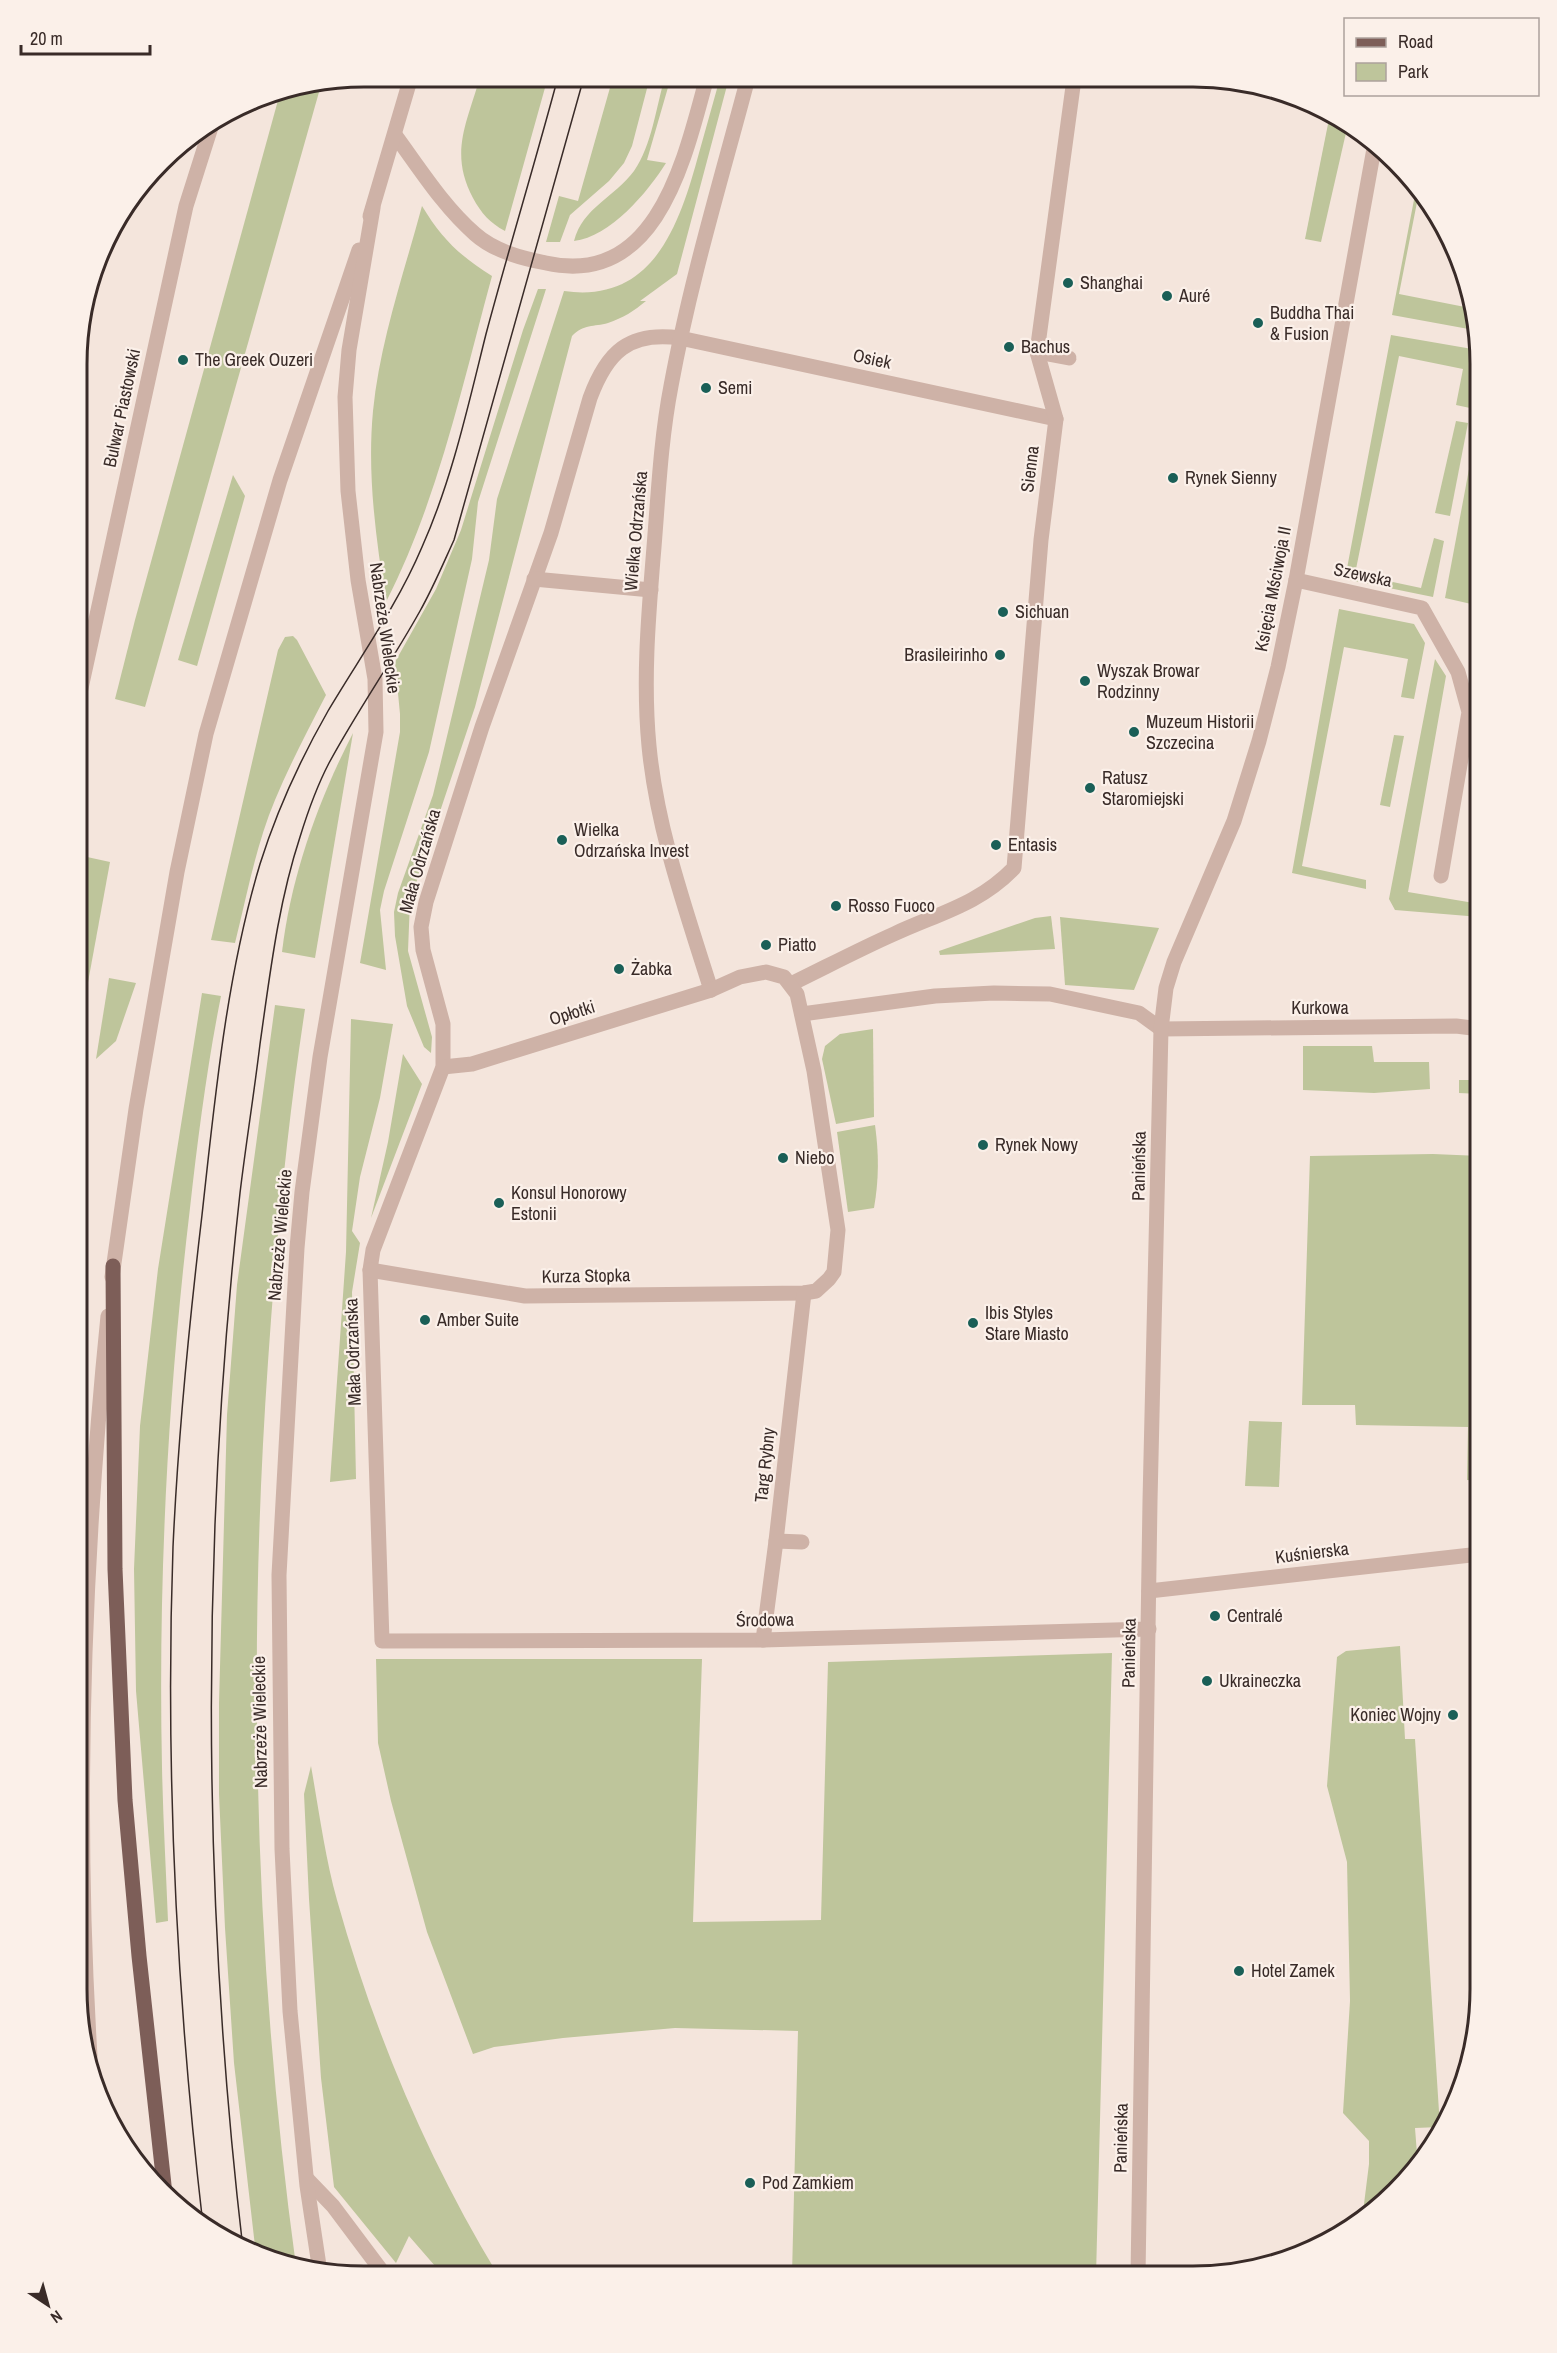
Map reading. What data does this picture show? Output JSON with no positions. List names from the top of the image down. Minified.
{"streets":{"street":["Osiek","Bulwar Piastowski","Sienna","Wielka Odrzańska","Szewska","Księcia Mściwoja II","Nabrzeże Wieleckie","Mała Odrzańska","Kurkowa","Opłotki","Panieńska","Kurza Stopka","Targ Rybny","Kuśnierska","Środowa"]},"crossings":[["Osiek","Sienna"],["Osiek","Wielka Odrzańska"],["Osiek","Mała Odrzańska"],["Wielka Odrzańska","Mała Odrzańska"],["Wielka Odrzańska","Opłotki"],["Szewska","Księcia Mściwoja II"],["Księcia Mściwoja II","Kurkowa"],["Księcia Mściwoja II","Panieńska"],["Mała Odrzańska","Opłotki"],["Mała Odrzańska","Kurza Stopka"],["Mała Odrzańska","Środowa"],["Kurkowa","Panieńska"],["Panieńska","Kuśnierska"],["Panieńska","Środowa"],["Kurza Stopka","Targ Rybny"],["Targ Rybny","Środowa"]],"places":["Shanghai","Auré","Buddha Thai & Fusion","Bachus","The Greek Ouzeri","Semi","Rynek Sienny","Sichuan","Brasileirinho","Wyszak Browar Rodzinny","Muzeum Historii Szczecina","Ratusz Staromiejski","Wielka Odrzańska Invest","Entasis","Rosso Fuoco","Piatto","Żabka","Rynek Nowy","Niebo","Konsul Honorowy Estonii","Amber Suite","Ibis Styles Stare Miasto","Centralé","Ukraineczka","Koniec Wojny","Hotel Zamek","Pod Zamkiem"],"legend":["Road","Park"],"scale_bar":"20 m","north":"bottom right"}
